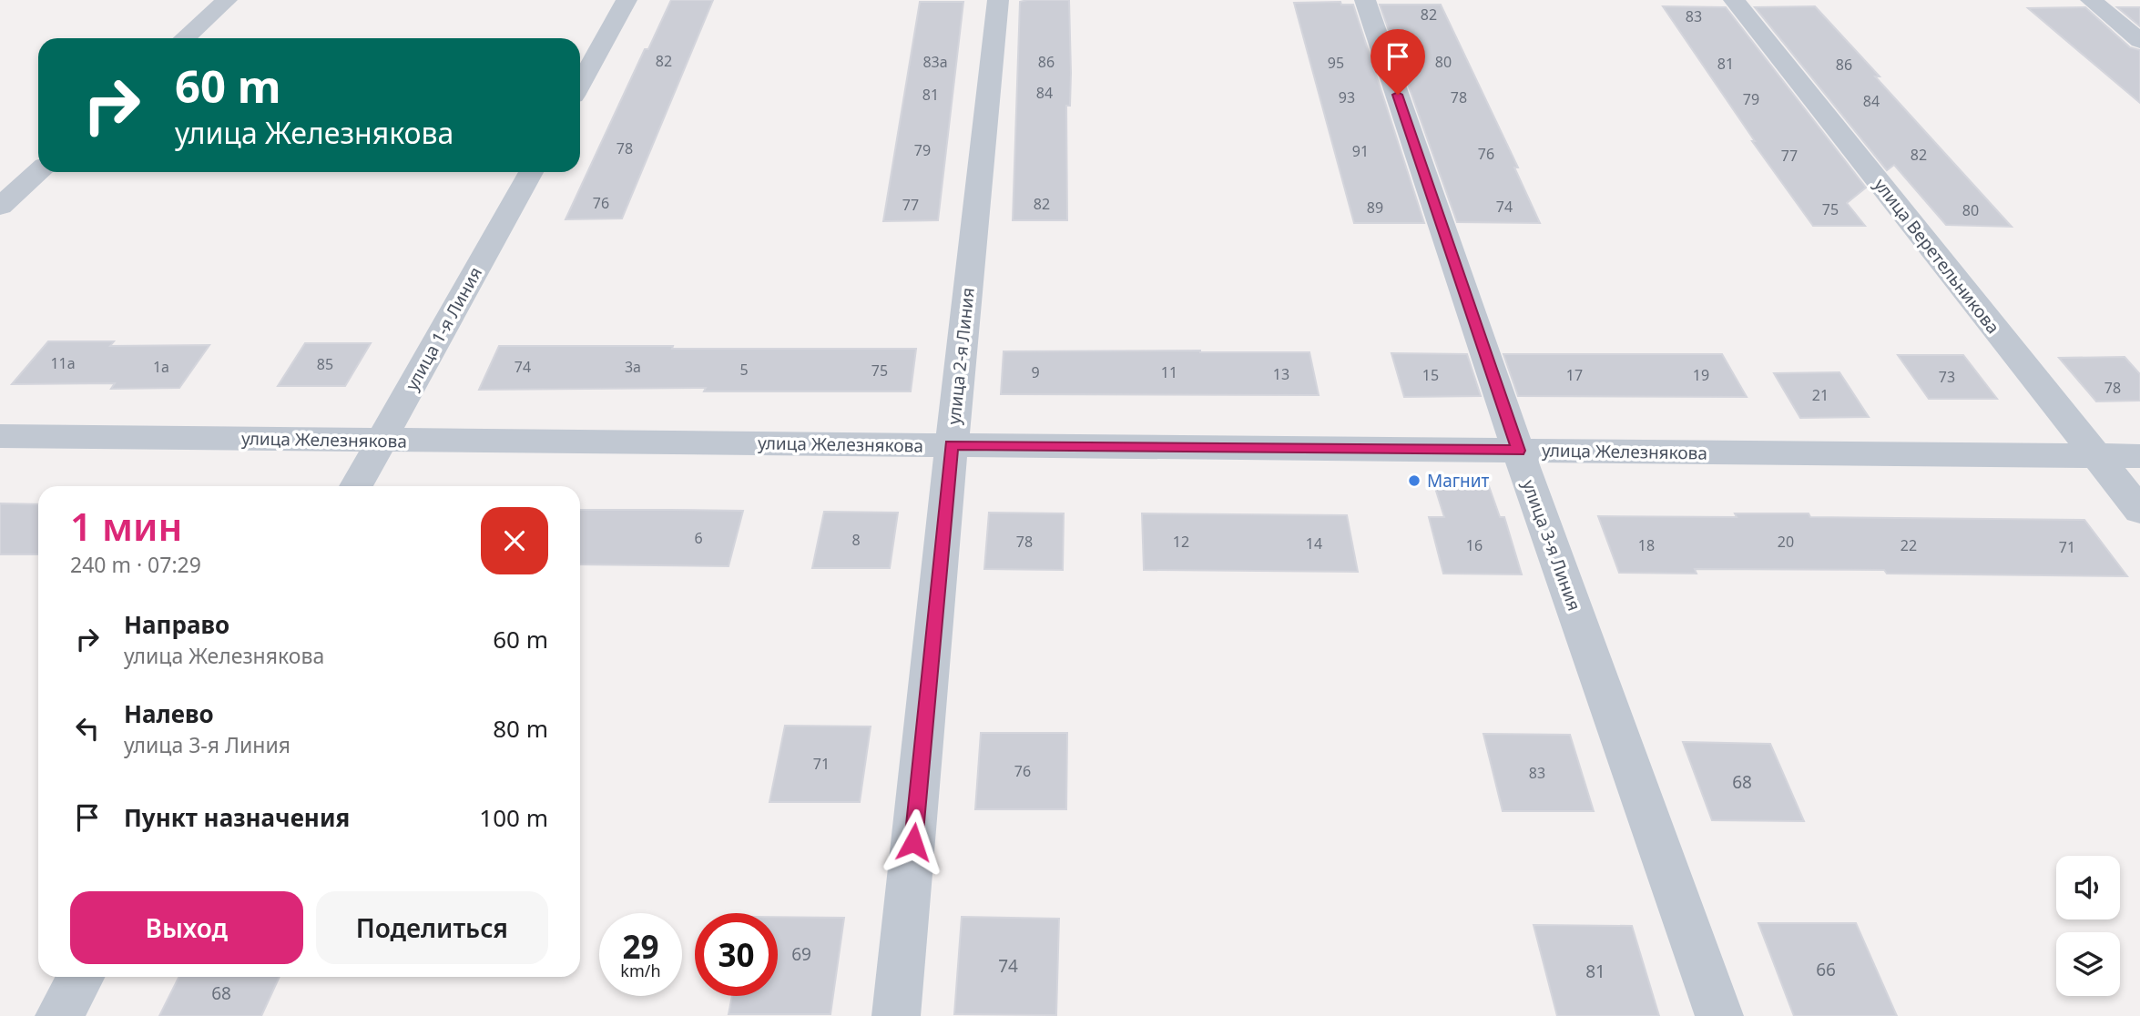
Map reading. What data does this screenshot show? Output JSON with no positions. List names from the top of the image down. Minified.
{"streets":{"street":["улица Веретельникова","улица 1-я Линия","улица 2-я Линия","улица Железнякова","улица 3-я Линия"]},"crossings":[["улица Веретельникова","улица Железнякова"],["улица 1-я Линия","улица Железнякова"],["улица 2-я Линия","улица Железнякова"],["улица Железнякова","улица 3-я Линия"]],"places":["Магнит"],"house_numbers":["82","83","82","83а","86","80","95","81","86","84","81","93","78","79","84","78","79","91","76","82","77","76","82","77","74","89","75","80","11а","85","1а","74","3а","5","75","9","11","13","15","17","19","73","78","21","6","8","78","12","20","14","16","18","22","71","71","76","83","68","69","74","66","81","68"],"page":{"turn":["60 m","улица Железнякова"],"heading":["1 мин","240 m · 07:29"],"list":[{"name":"Направо","note":"улица Железнякова","value":"60 m"},{"name":"Налево","note":"улица 3-я Линия","value":"80 m"},{"name":"Пункт назначения","value":"100 m"}],"buttons":["Выход","Поделиться"],"speed":"29 km/h","limit":"30"}}
